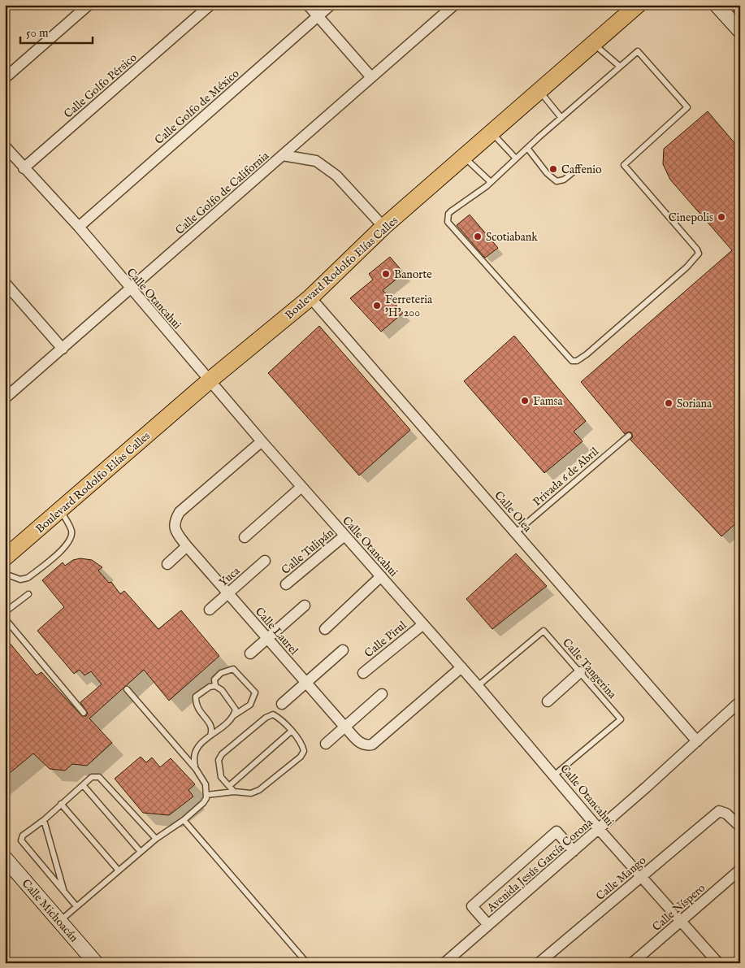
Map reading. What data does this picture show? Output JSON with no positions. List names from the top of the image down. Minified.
{"streets":{"main road":["Boulevard Rodolfo Elías Calles","Calle Michoacán"],"street":["Calle Golfo Pérsico","Calle Golfo de México","Calle Golfo de California","Calle Otancahui","Calle Olea","Calle Tulipán","Yuca","Calle Laurel","Calle Pirul","Avenida Jesús García Corona","Calle Mango","Calle Níspero"],"lane":["Privada 6 de Abril","Calle Tangerina"]},"crossings":[["Calle Golfo Pérsico","Calle Otancahui"],["Calle Golfo de México","Calle Otancahui"],["Calle Golfo de California","Calle Otancahui"],["Boulevard Rodolfo Elías Calles","Calle Otancahui"],["Boulevard Rodolfo Elías Calles","Calle Olea"],["Calle Otancahui","Calle Tulipán"],["Calle Otancahui","Calle Laurel"],["Calle Otancahui","Calle Pirul"],["Calle Otancahui","Calle Tangerina"],["Calle Otancahui","Avenida Jesús García Corona"],["Calle Otancahui","Calle Mango"],["Calle Otancahui","Calle Níspero"],["Privada 6 de Abril","Calle Olea"],["Calle Olea","Avenida Jesús García Corona"],["Yuca","Calle Laurel"]],"places":["Caffenio","Cinepolis","Scotiabank","Banorte","Ferreteria 'H' 200","Famsa","Soriana"],"scale_bar":"50 m"}
